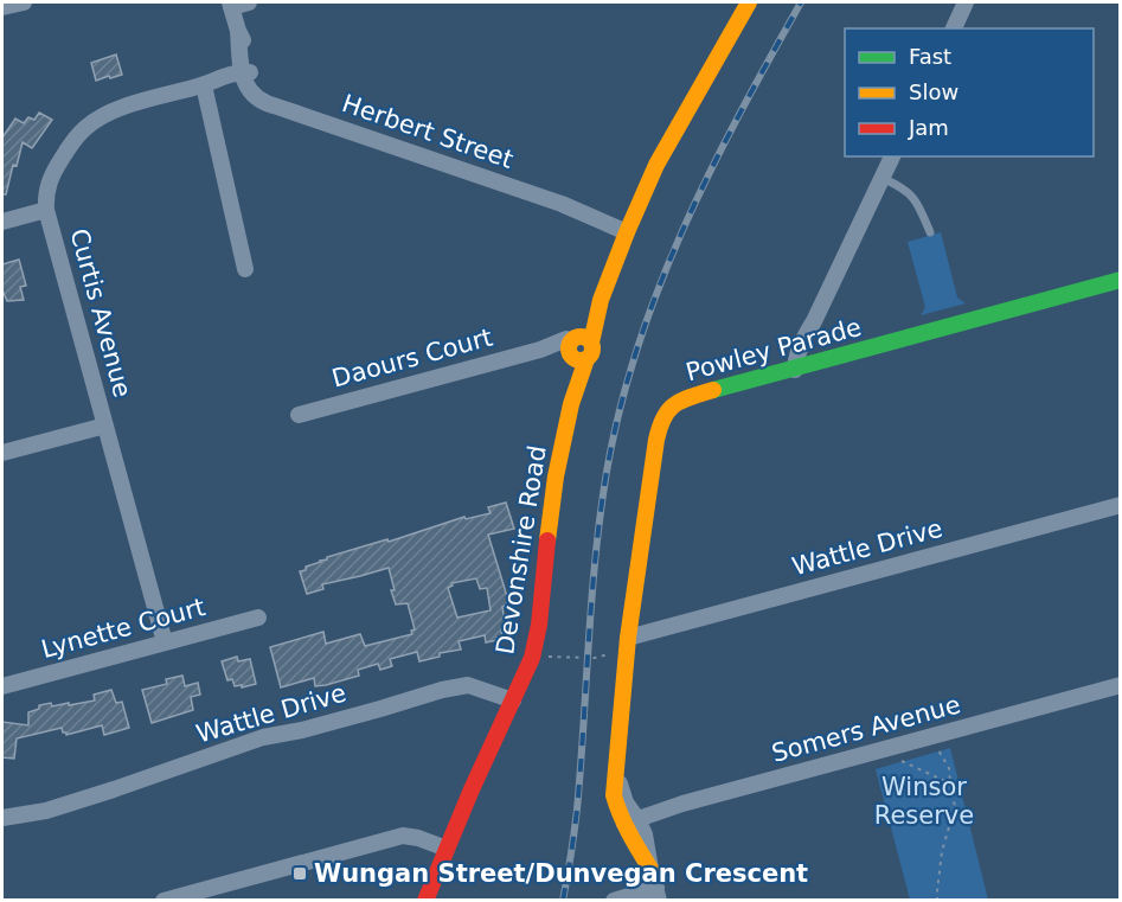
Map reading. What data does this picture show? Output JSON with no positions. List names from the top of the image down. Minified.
{"streets":{"street":["Herbert Street","Curtis Avenue","Powley Parade","Daours Court","Wattle Drive","Devonshire Road","Lynette Court","Somers Avenue"]},"crossings":[["Herbert Street","Curtis Avenue"],["Herbert Street","Devonshire Road"],["Curtis Avenue","Lynette Court"],["Powley Parade","Wattle Drive"],["Powley Parade","Somers Avenue"],["Daours Court","Devonshire Road"],["Wattle Drive","Devonshire Road"]],"parks":["Winsor Reserve"],"places":{"transit":["Wungan Street/Dunvegan Crescent"]},"legend":["Fast","Slow","Jam"]}
